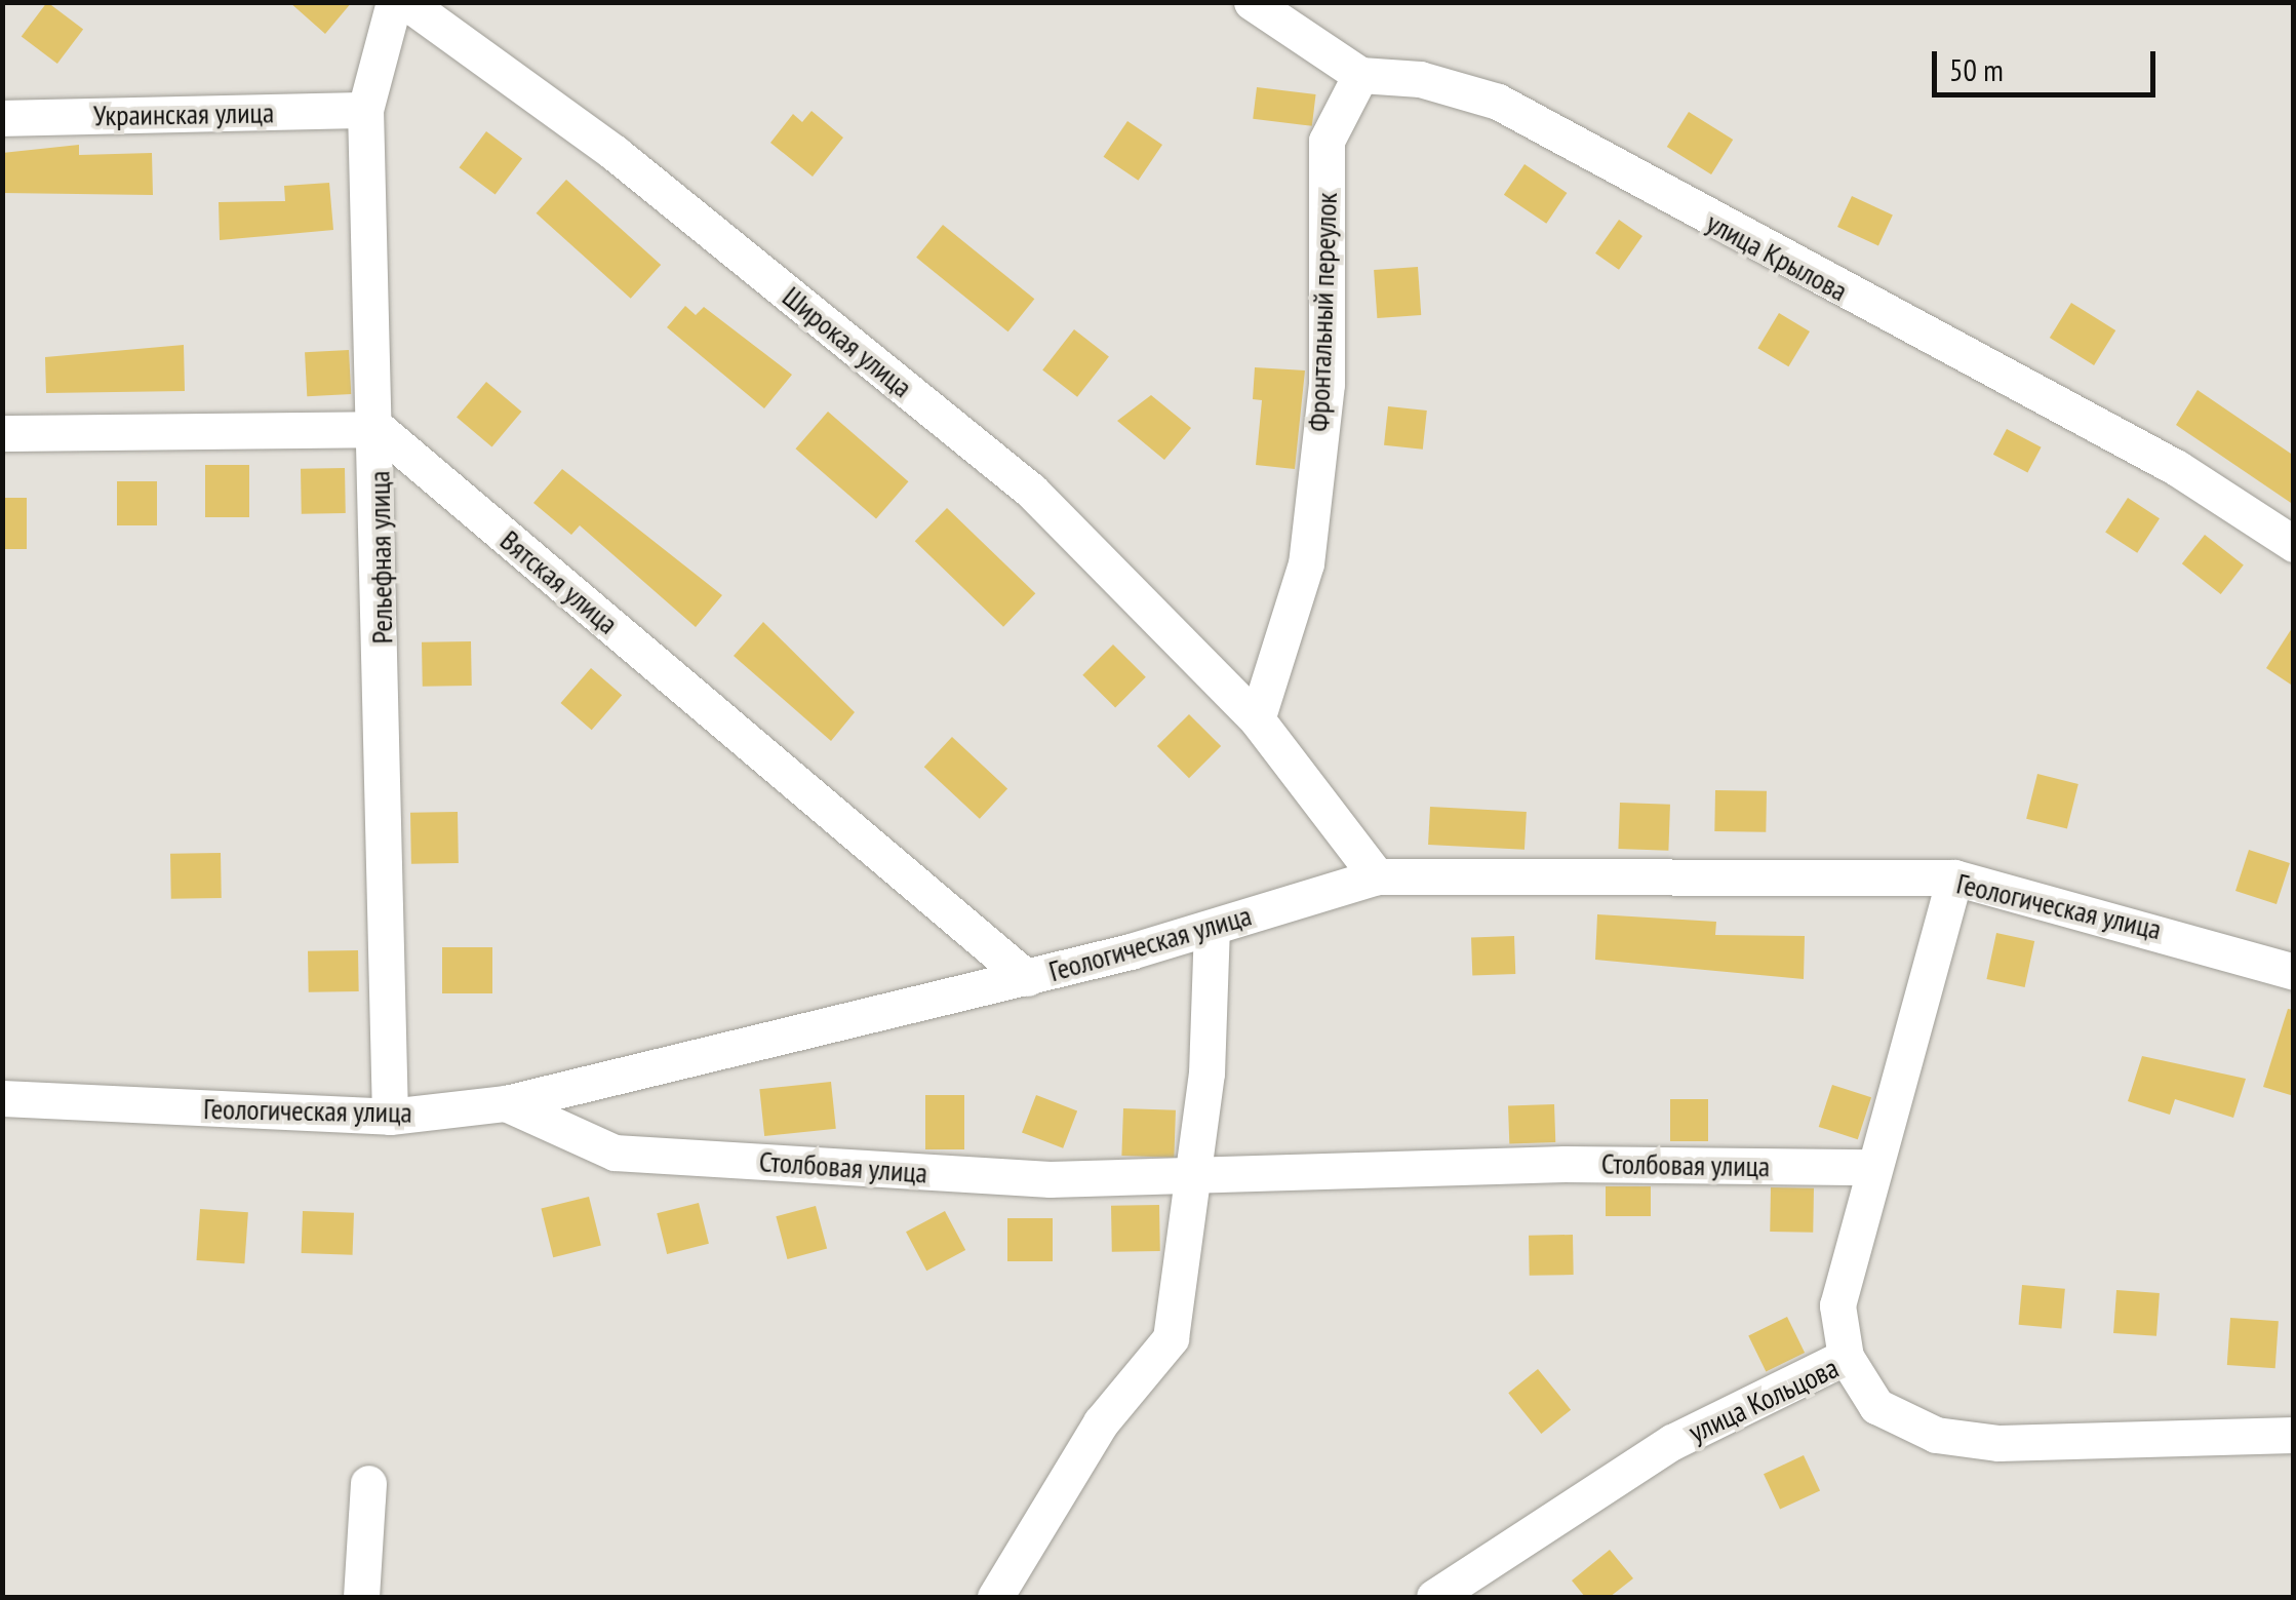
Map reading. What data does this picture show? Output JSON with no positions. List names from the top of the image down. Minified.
{"streets":{"street":["Украинская улица","улица Крылова","Фронтальный переулок","Широкая улица","Рельефная улица","Вятская улица","Геологическая улица","Столбовая улица","улица Кольцова"]},"crossings":[["Украинская улица","Рельефная улица"],["улица Крылова","Фронтальный переулок"],["Фронтальный переулок","Широкая улица"],["Рельефная улица","Вятская улица"],["Рельефная улица","Геологическая улица"],["Вятская улица","Геологическая улица"],["Геологическая улица","Столбовая улица"]],"scale_bar":"50 m"}
